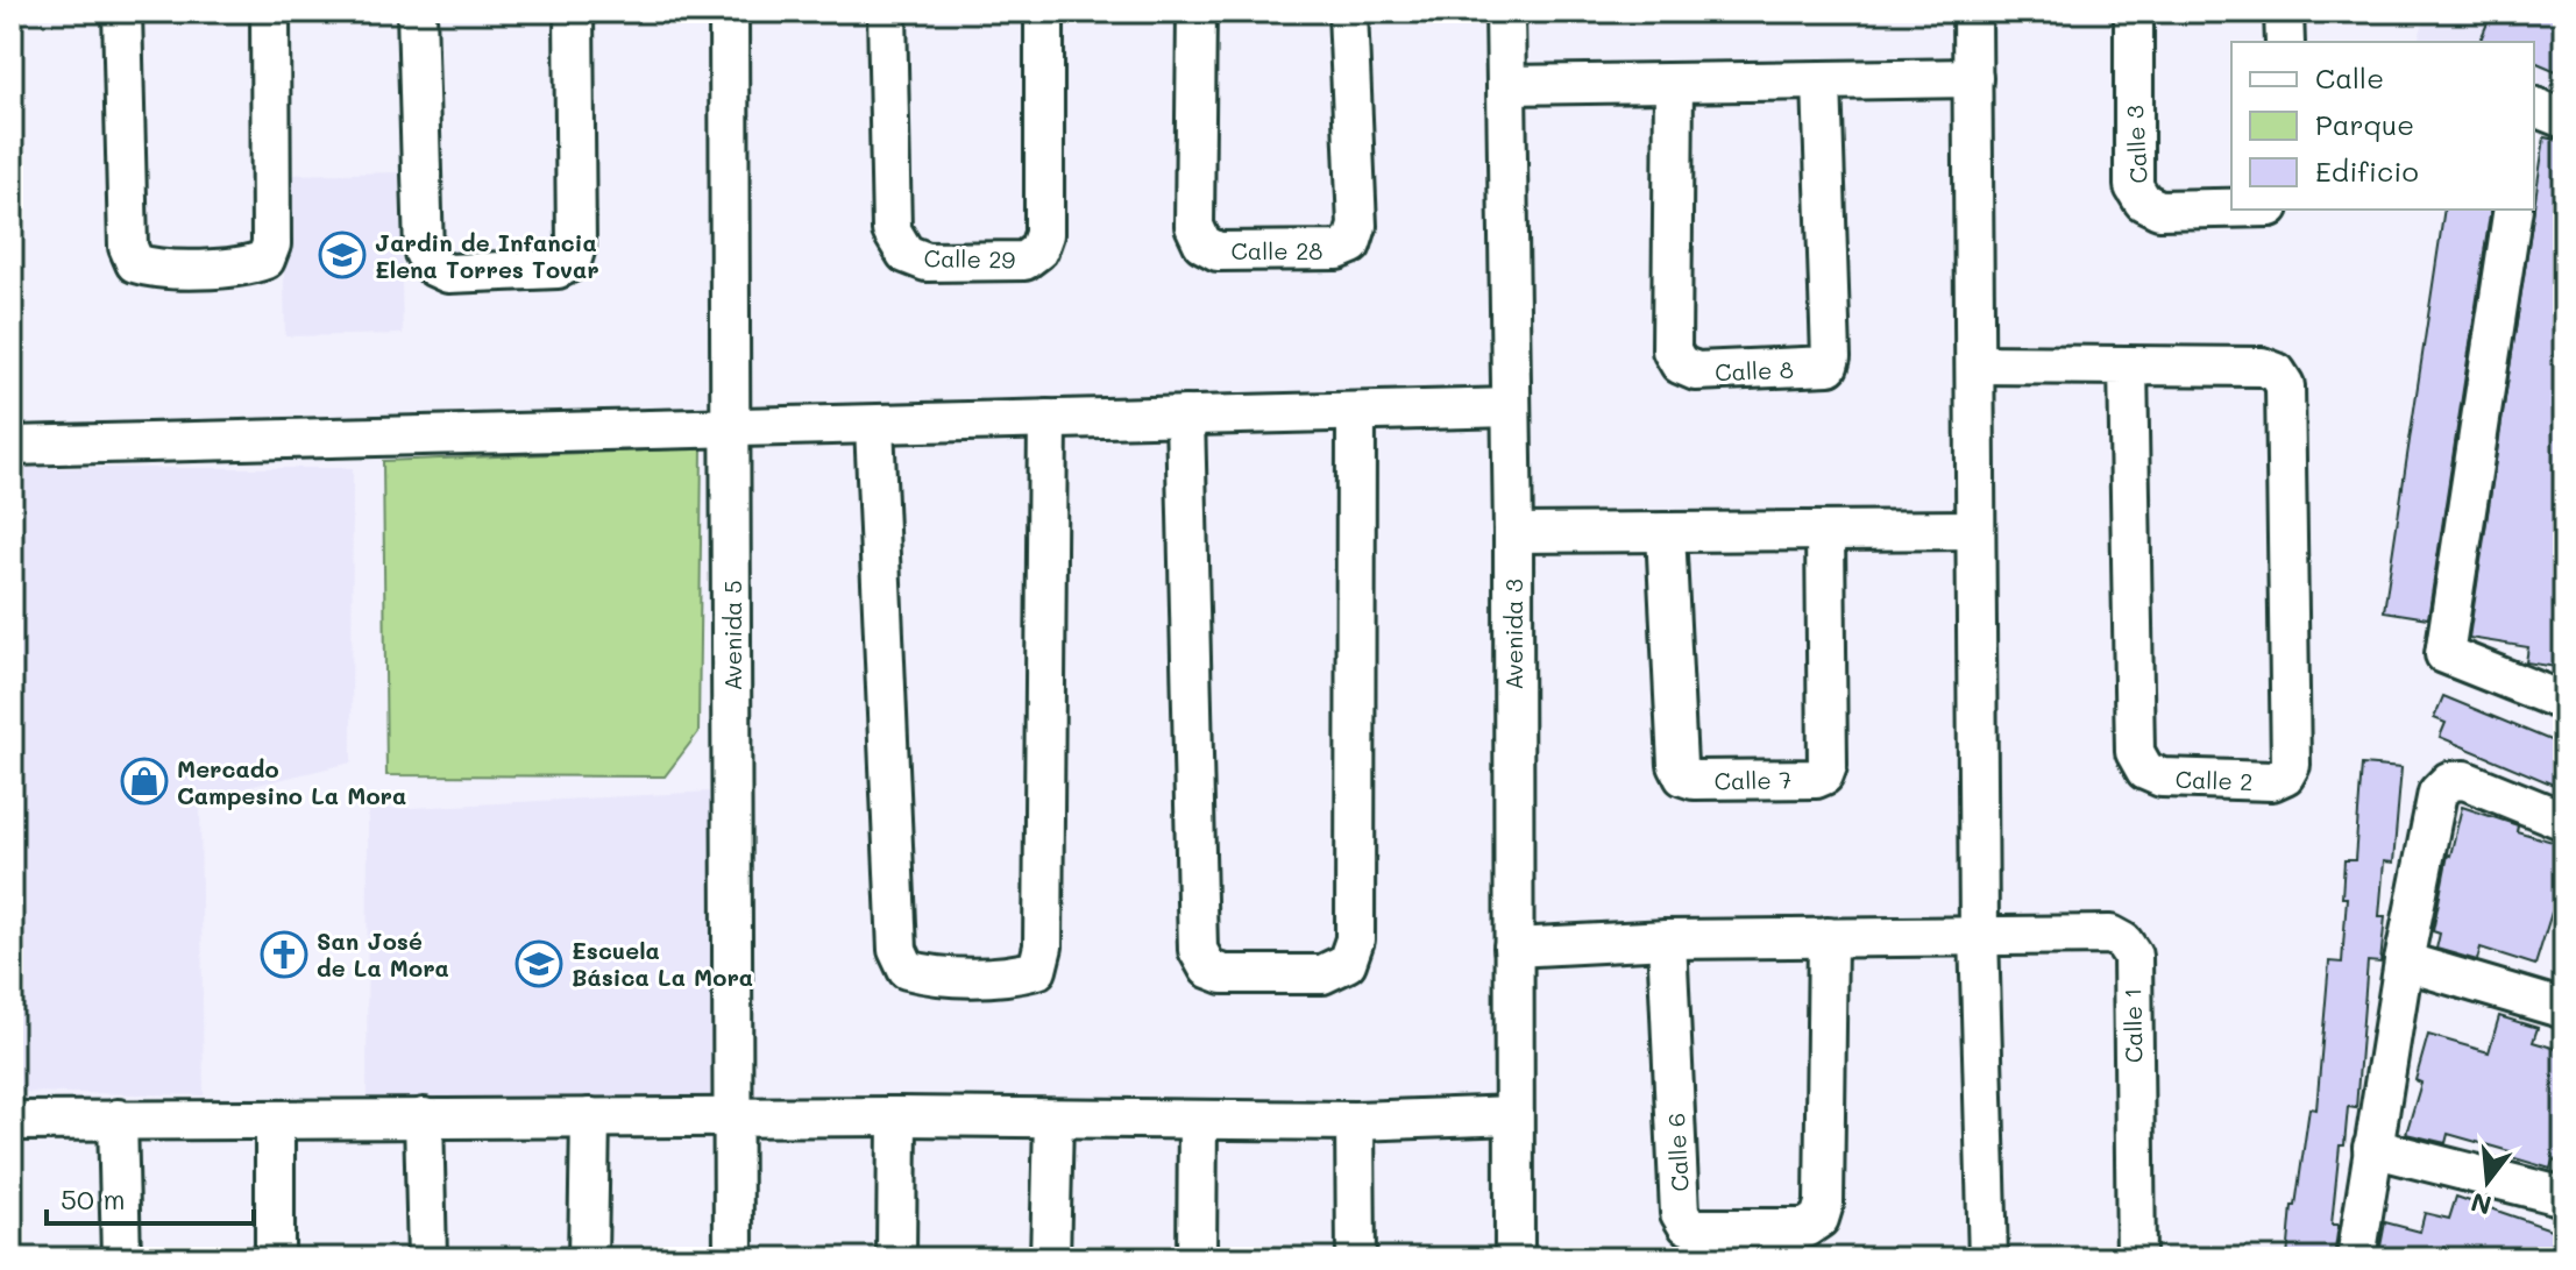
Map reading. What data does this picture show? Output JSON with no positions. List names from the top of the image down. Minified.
{"streets":{"street":["Calle 3","Calle 28","Calle 29","Calle 8","Avenida 3","Avenida 5","Calle 7","Calle 2","Calle 1","Calle 6"]},"crossings":[["Avenida 3","Calle 1"],["Calle 1","Calle 6"]],"places":{"school or university":["Jardin de Infancia Elena Torres Tovar","Escuela Básica La Mora"],"shop":["Mercado Campesino La Mora"],"church":["San José de La Mora"]},"legend":["Calle","Parque","Edificio"],"scale_bar":"50 m","north":"bottom"}
